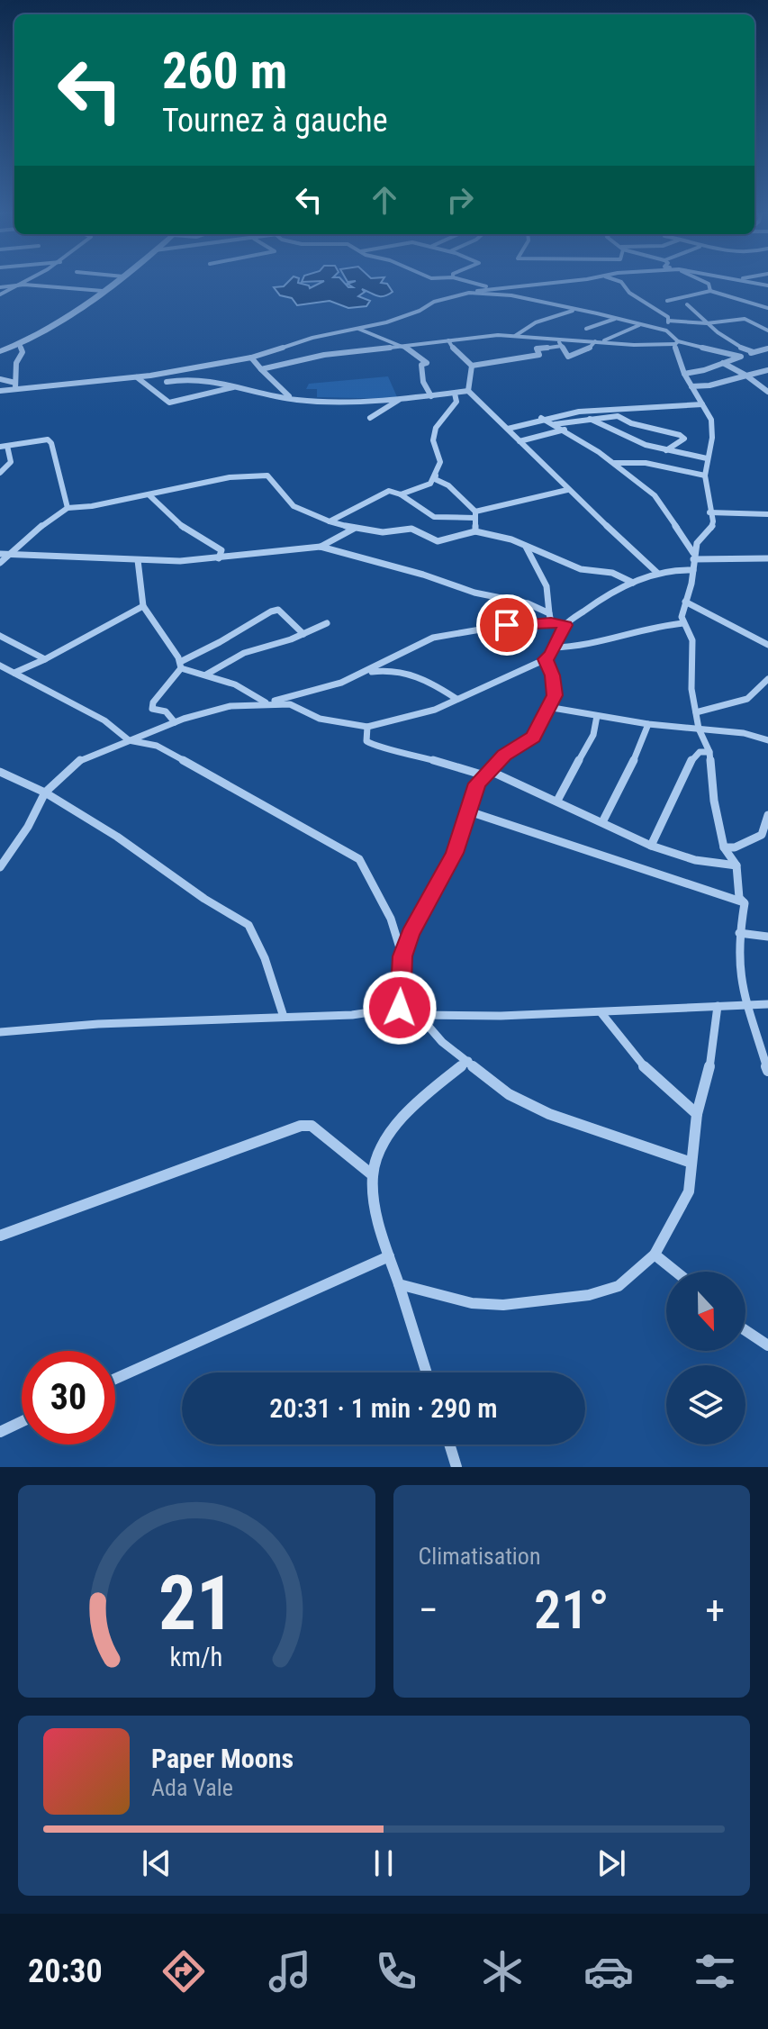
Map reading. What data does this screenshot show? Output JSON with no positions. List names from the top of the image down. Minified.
{"north":"bottom","page":{"turn":["260 m","Tournez à gauche"],"limit":"30","trip":"20:31 · 1 min · 290 m","tile":"Climatisation","heat":["−","21°","+"],"song":["Paper Moons","Ada Vale"],"tabs":"20:30","gauge":["21","km/h"]}}
